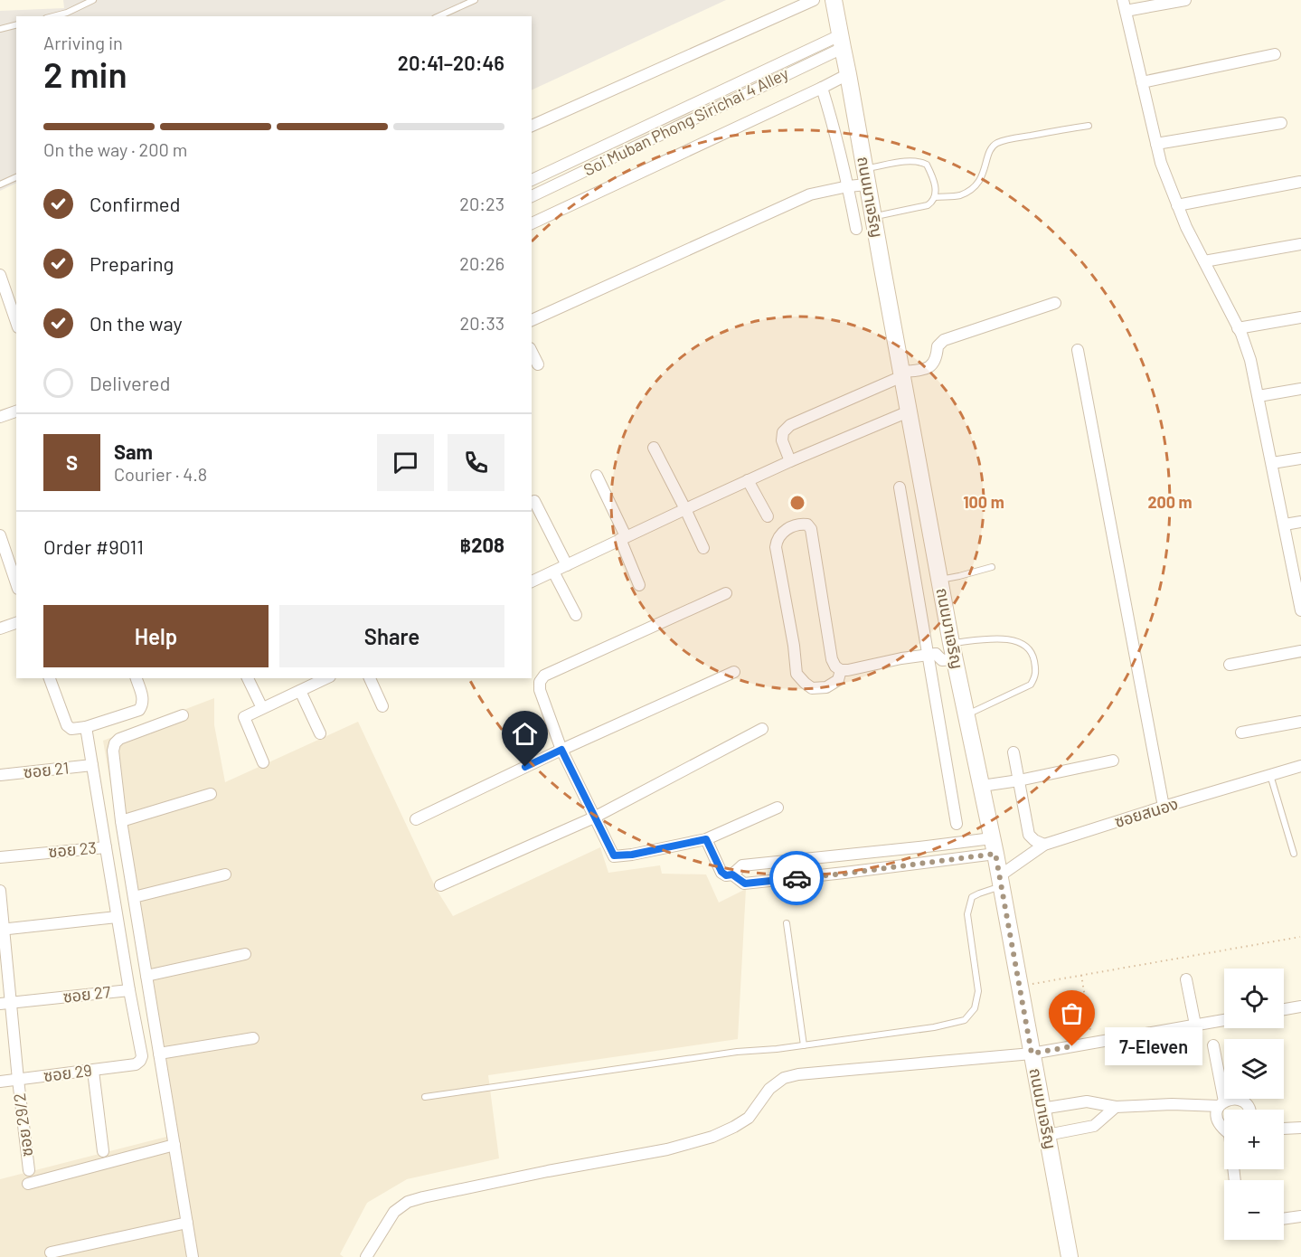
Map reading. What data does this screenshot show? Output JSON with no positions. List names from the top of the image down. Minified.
{"streets":{"main road":["ถนนมาเจริญ"],"street":["Soi Muban Phong Sirichai 4 Alley","ซอย 21","ซอยสนอง","ซอย 23","ซอย 27","ซอย 29","ซอย 29/2"]},"crossings":[["Soi Muban Phong Sirichai 4 Alley","ถนนมาเจริญ"],["ถนนมาเจริญ","ซอยสนอง"],["ซอย 21","ซอย 23"],["ซอย 23","ซอย 27"],["ซอย 27","ซอย 29"],["ซอย 27","ซอย 29/2"],["ซอย 29","ซอย 29/2"]],"places":["7-Eleven"],"page":{"heading":["2 min","Arriving in","20:41–20:46"],"panel":["Sam","Courier · 4.8","Order #9011","฿208"],"bar":"On the way · 200 m","list":[["Confirmed","20:23"],["Preparing","20:26"],["On the way","20:33"],"Delivered"],"round":"S","buttons":["Help","Share"],"map_buttons":["+","−"],"bubble":"7-Eleven"},"rings":["100 m","200 m"]}
